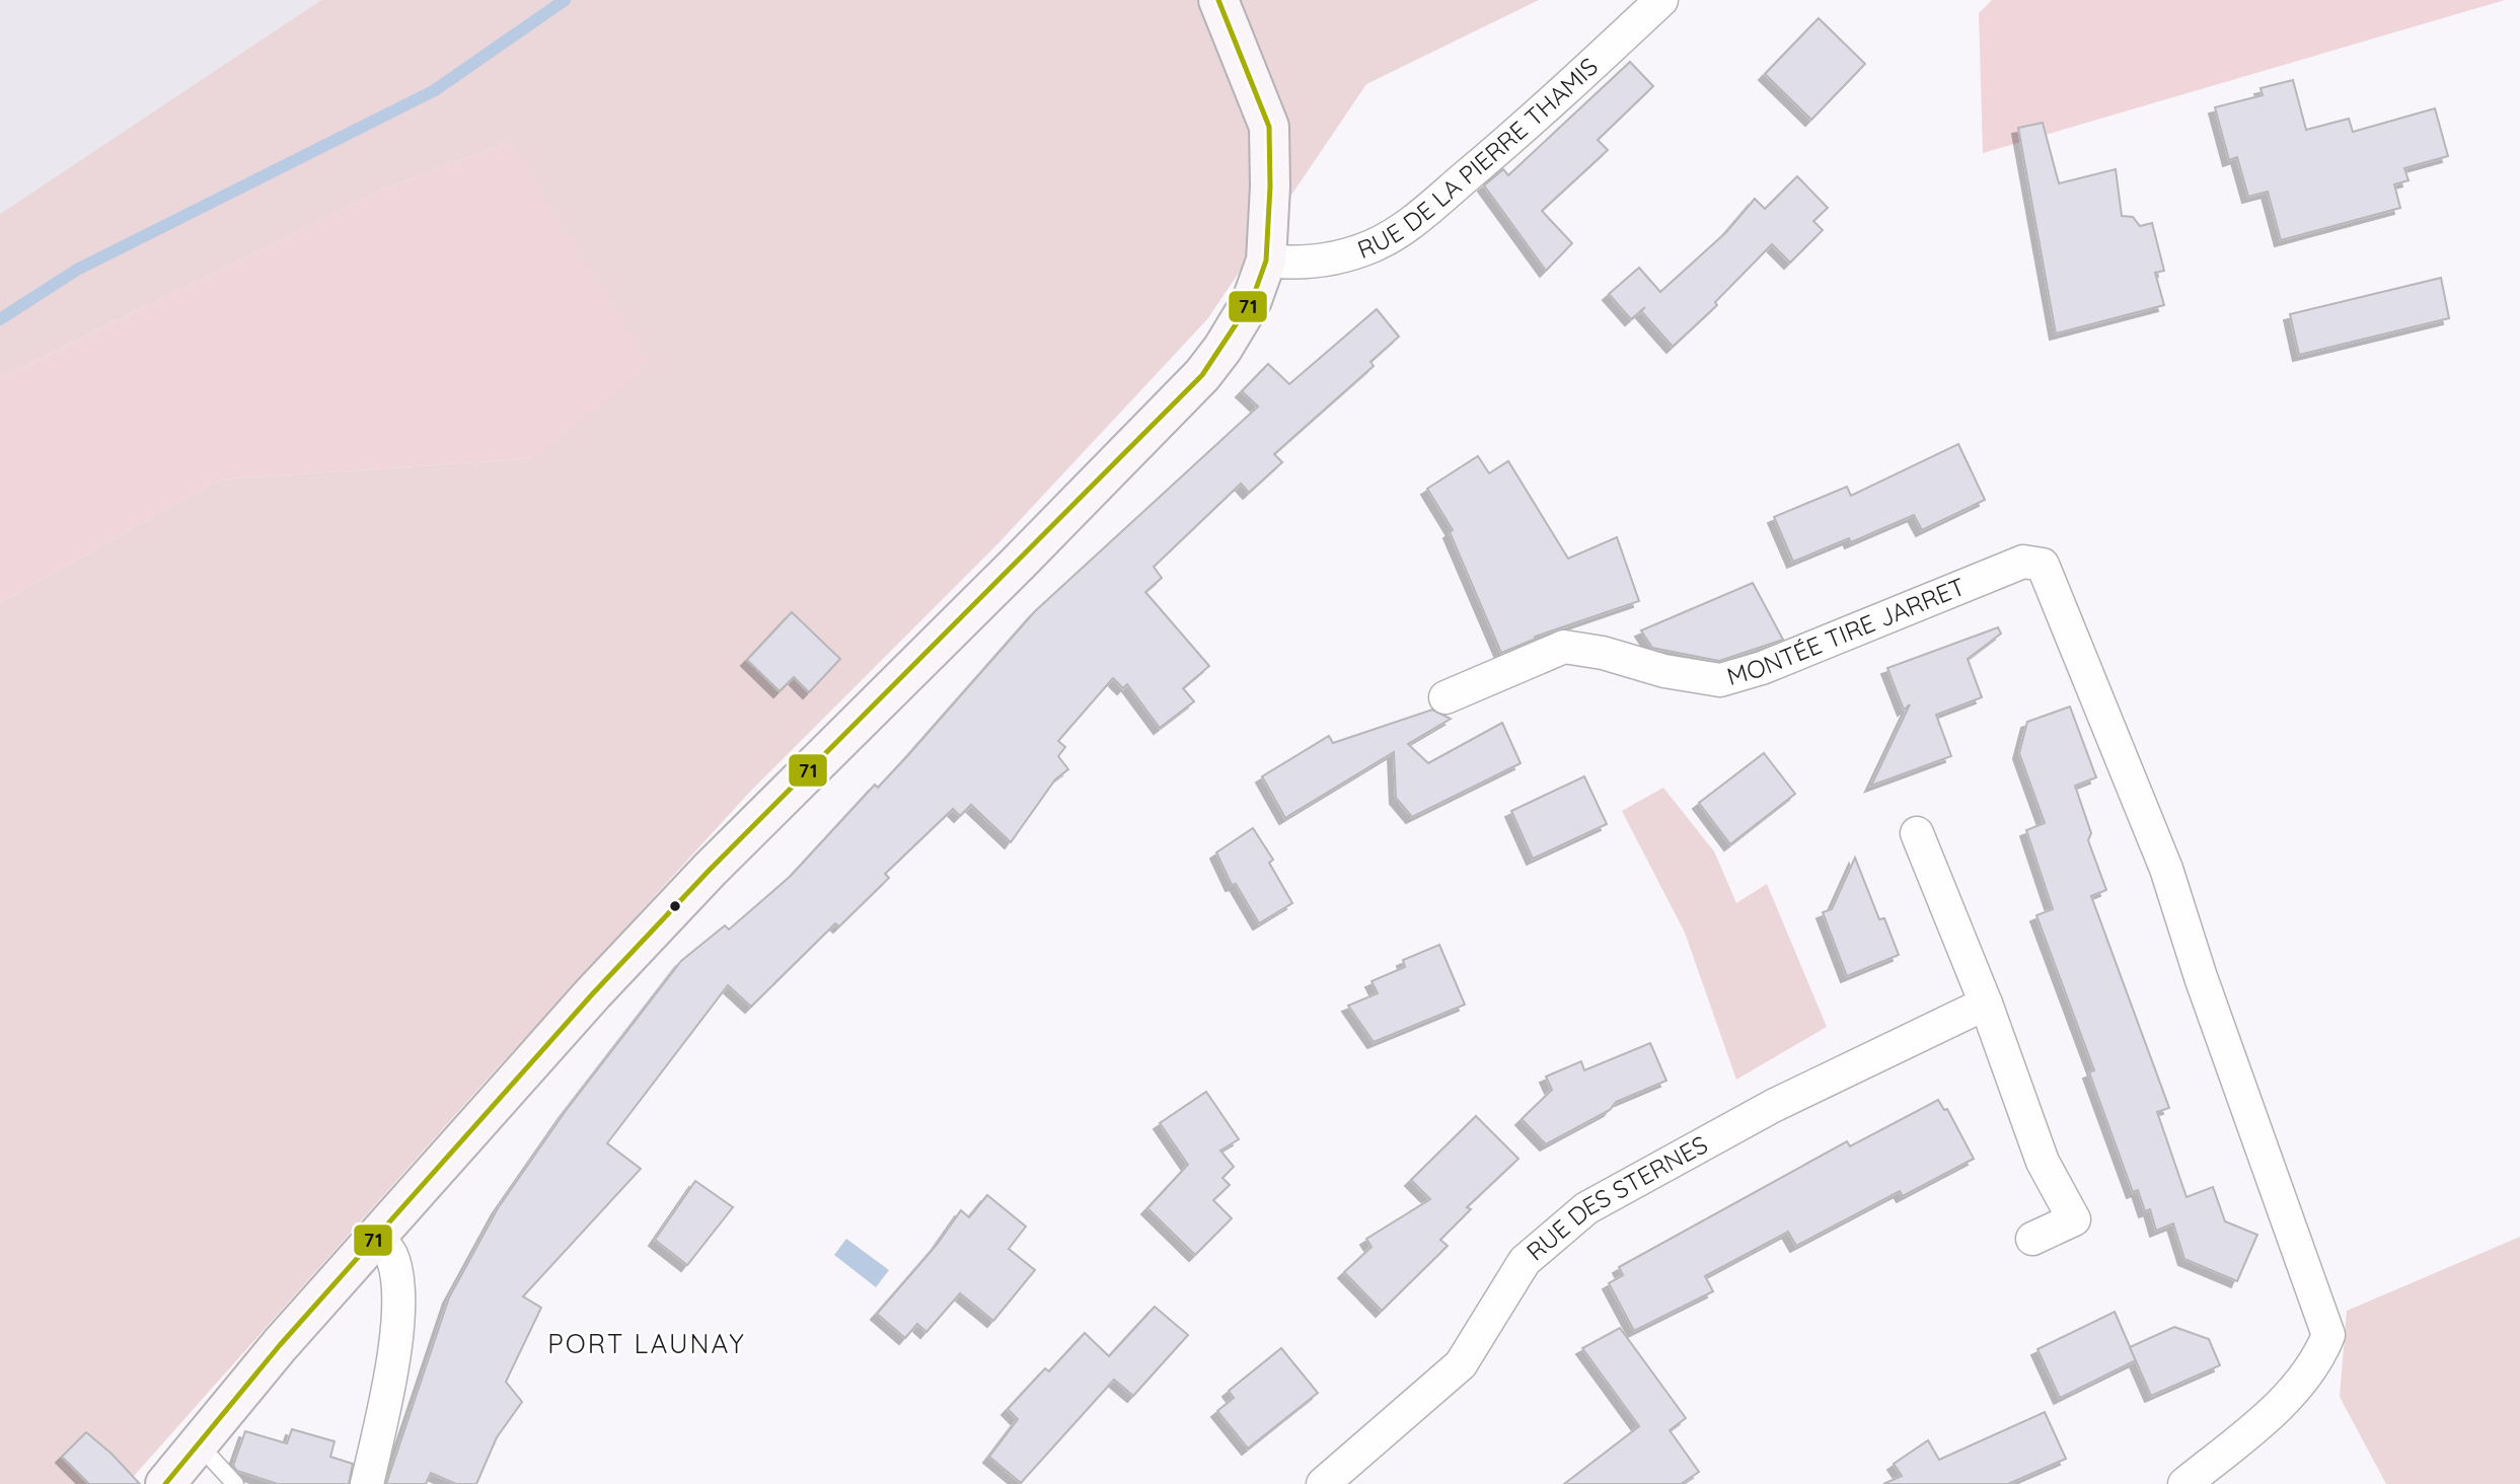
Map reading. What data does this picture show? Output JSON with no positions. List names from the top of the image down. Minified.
{"streets":{"street":["RUE DE LA PIERRE THAMIS","MONTÉE TIRE JARRET","RUE DES STERNES"]},"districts":["PORT LAUNAY"],"lines":["transit line 71"]}
